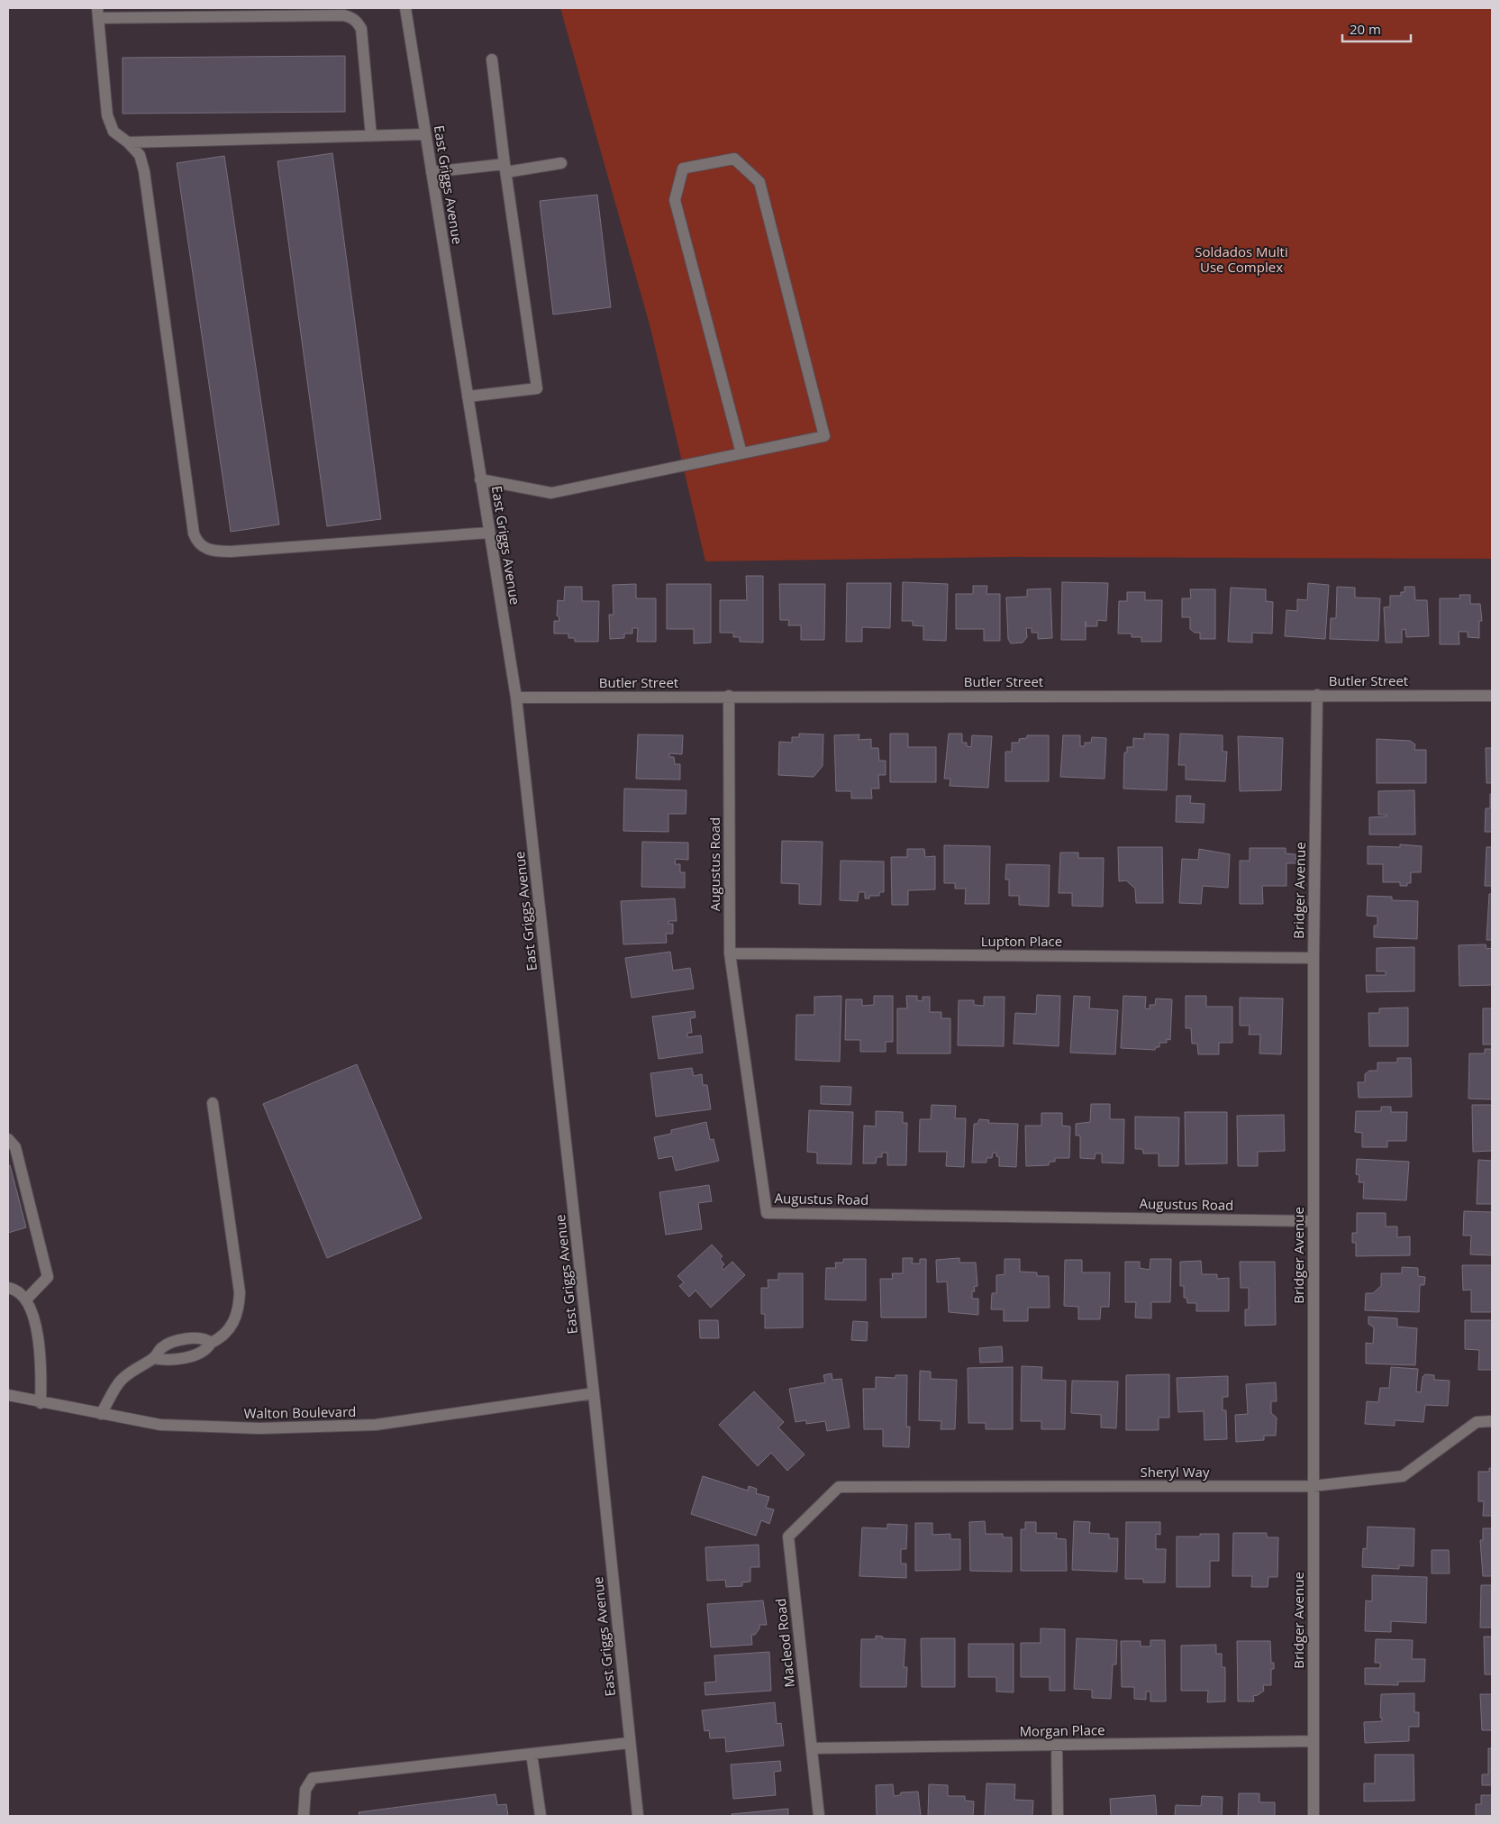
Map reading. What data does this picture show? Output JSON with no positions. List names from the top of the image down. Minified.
{"streets":{"street":["East Griggs Avenue","Butler Street","Augustus Road","Bridger Avenue","Lupton Place","Walton Boulevard","Sheryl Way","Macleod Road","Morgan Place"]},"crossings":[["East Griggs Avenue","Butler Street"],["East Griggs Avenue","Walton Boulevard"],["Butler Street","Augustus Road"],["Butler Street","Bridger Avenue"],["Augustus Road","Bridger Avenue"],["Augustus Road","Lupton Place"],["Bridger Avenue","Lupton Place"],["Bridger Avenue","Sheryl Way"],["Bridger Avenue","Morgan Place"],["Sheryl Way","Macleod Road"],["Macleod Road","Morgan Place"]],"parks":["Soldados Multi Use Complex"],"scale_bar":"20 m"}
